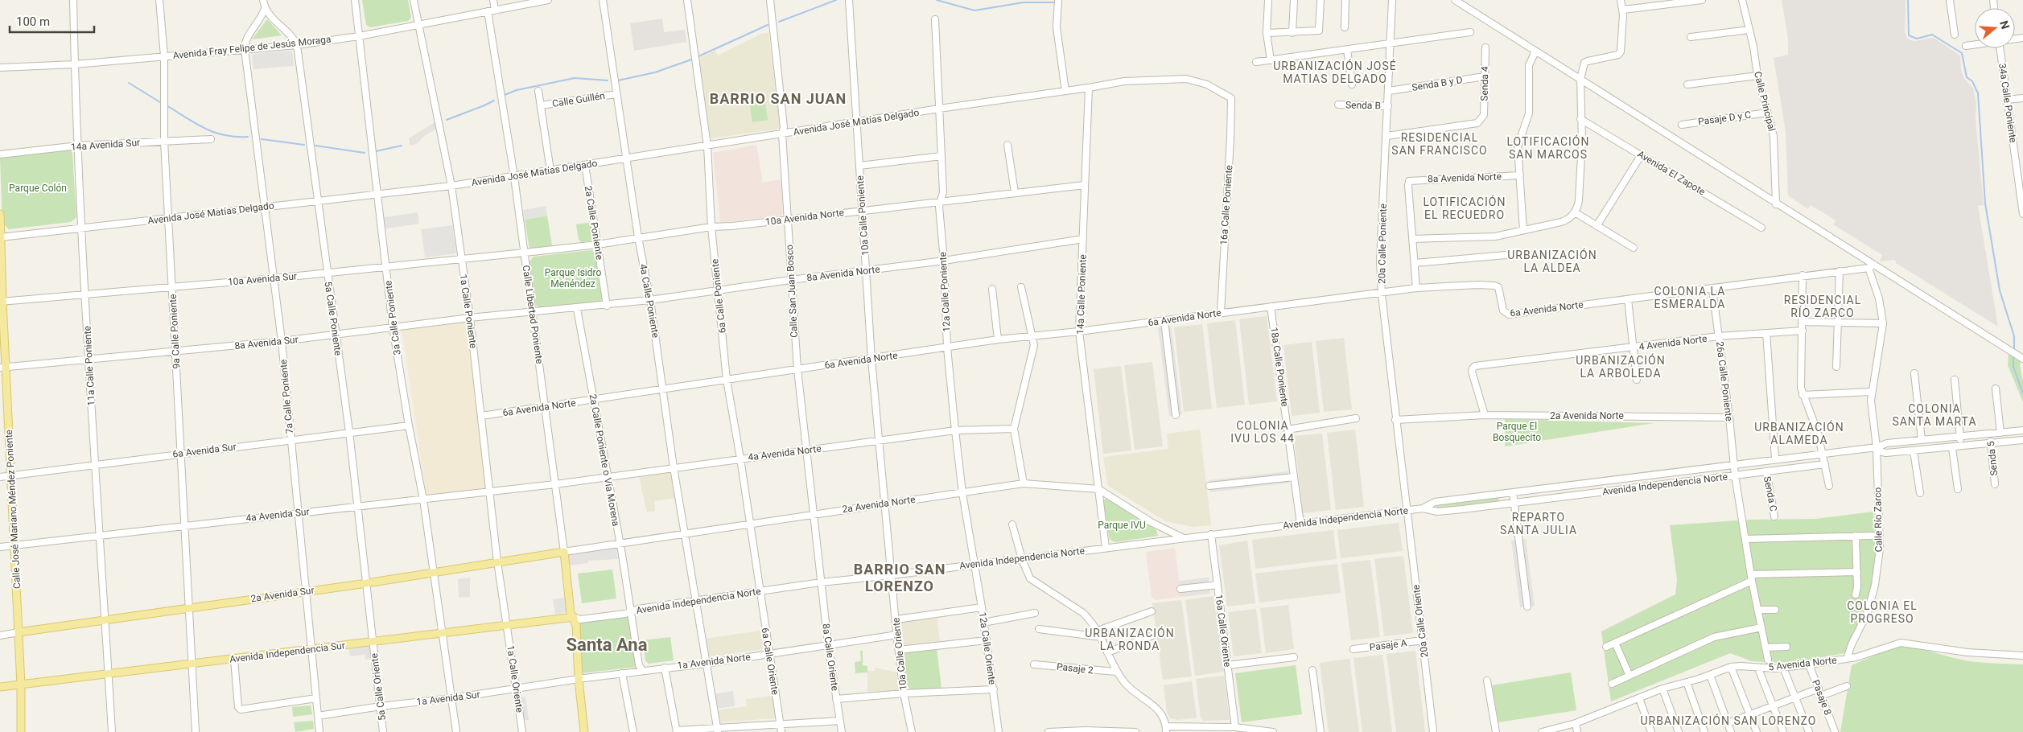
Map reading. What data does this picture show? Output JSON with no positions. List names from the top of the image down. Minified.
{"streets":{"main road":["Calle Libertad Poniente","Calle José Mariano Méndez Poniente","2a Avenida Sur","Avenida Independencia Sur"],"street":["Avenida Fray Felipe de Jesús Moraga","Senda B y D","Senda 4","Calle Guillén","Calle Principal","34a Calle Poniente","Senda B","Pasaje D y C","Avenida José Matías Delgado","14a Avenida Sur","Avenida El Zapote","8a Avenida Norte","16a Calle Poniente","10a Calle Poniente","10a Avenida Norte","2a Calle Poniente","20a Calle Poniente","10a Avenida Sur","Calle San Juan Bosco","12a Calle Poniente","14a Calle Poniente","6a Calle Poniente","4a Calle Poniente","6a Avenida Norte","1a Calle Poniente","3a Calle Poniente","5a Calle Poniente","9a Calle Poniente","8a Avenida Sur","4 Avenida Norte","11a Calle Poniente","18a Calle Poniente","26a Calle Poniente","7a Calle Poniente","2a Avenida Norte","6a Avenida Sur","4a Avenida Norte","Senda 5","2a Calle Poniente o Vía Morena","Avenida Independencia Norte","Senda C","4a Avenida Sur","Calle Río Zarco","20a Calle Oriente","16a Calle Oriente","Pasaje A","12a Calle Oriente","10a Calle Oriente","8a Calle Oriente","1a Avenida Norte","6a Calle Oriente","5 Avenida Norte","Pasaje 2","1a Calle Oriente","5a Calle Oriente","Pasaje 8","1a Avenida Sur"]},"crossings":[["Avenida Fray Felipe de Jesús Moraga","1a Calle Poniente"],["Avenida Fray Felipe de Jesús Moraga","Calle Libertad Poniente"],["Avenida Fray Felipe de Jesús Moraga","3a Calle Poniente"],["Avenida Fray Felipe de Jesús Moraga","5a Calle Poniente"],["Avenida Fray Felipe de Jesús Moraga","9a Calle Poniente"],["Avenida Fray Felipe de Jesús Moraga","11a Calle Poniente"],["Avenida Fray Felipe de Jesús Moraga","7a Calle Poniente"],["Senda B y D","Senda 4"],["Senda B y D","20a Calle Poniente"],["Senda 4","20a Calle Poniente"],["Calle Guillén","4a Calle Poniente"],["Calle Principal","Pasaje D y C"],["Senda B","20a Calle Poniente"],["Avenida José Matías Delgado","16a Calle Poniente"],["Avenida José Matías Delgado","10a Calle Poniente"],["Avenida José Matías Delgado","2a Calle Poniente"],["Avenida José Matías Delgado","Calle San Juan Bosco"],["Avenida José Matías Delgado","12a Calle Poniente"],["Avenida José Matías Delgado","14a Calle Poniente"],["Avenida José Matías Delgado","6a Calle Poniente"],["Avenida José Matías Delgado","4a Calle Poniente"],["Avenida José Matías Delgado","1a Calle Poniente"],["Avenida José Matías Delgado","Calle Libertad Poniente"],["Avenida José Matías Delgado","3a Calle Poniente"],["Avenida José Matías Delgado","5a Calle Poniente"],["Avenida José Matías Delgado","9a Calle Poniente"],["Avenida José Matías Delgado","11a Calle Poniente"],["Avenida José Matías Delgado","7a Calle Poniente"],["Avenida José Matías Delgado","Calle José Mariano Méndez Poniente"],["14a Avenida Sur","9a Calle Poniente"],["14a Avenida Sur","11a Calle Poniente"],["8a Avenida Norte","10a Calle Poniente"],["8a Avenida Norte","2a Calle Poniente"],["8a Avenida Norte","Calle San Juan Bosco"],["8a Avenida Norte","12a Calle Poniente"],["8a Avenida Norte","14a Calle Poniente"],["8a Avenida Norte","6a Calle Poniente"],["8a Avenida Norte","4a Calle Poniente"],["8a Avenida Norte","Calle Libertad Poniente"],["8a Avenida Norte","8a Avenida Sur"],["8a Avenida Norte","2a Calle Poniente o Vía Morena"],["16a Calle Poniente","6a Avenida Norte"],["10a Calle Poniente","10a Avenida Norte"],["10a Calle Poniente","6a Avenida Norte"],["10a Calle Poniente","2a Avenida Norte"],["10a Calle Poniente","4a Avenida Norte"],["10a Calle Poniente","Avenida Independencia Norte"],["10a Calle Poniente","10a Calle Oriente"],["10a Avenida Norte","2a Calle Poniente"],["10a Avenida Norte","10a Avenida Sur"],["10a Avenida Norte","Calle San Juan Bosco"],["10a Avenida Norte","12a Calle Poniente"],["10a Avenida Norte","14a Calle Poniente"],["10a Avenida Norte","6a Calle Poniente"],["10a Avenida Norte","4a Calle Poniente"],["10a Avenida Norte","Calle Libertad Poniente"],["20a Calle Poniente","6a Avenida Norte"],["20a Calle Poniente","2a Avenida Norte"],["20a Calle Poniente","Avenida Independencia Norte"],["20a Calle Poniente","20a Calle Oriente"],["10a Avenida Sur","1a Calle Poniente"],["10a Avenida Sur","Calle Libertad Poniente"],["10a Avenida Sur","3a Calle Poniente"],["10a Avenida Sur","5a Calle Poniente"],["10a Avenida Sur","9a Calle Poniente"],["10a Avenida Sur","11a Calle Poniente"],["10a Avenida Sur","7a Calle Poniente"],["10a Avenida Sur","Calle José Mariano Méndez Poniente"],["Calle San Juan Bosco","6a Avenida Norte"],["Calle San Juan Bosco","2a Avenida Norte"],["Calle San Juan Bosco","4a Avenida Norte"],["Calle San Juan Bosco","Avenida Independencia Norte"],["Calle San Juan Bosco","8a Calle Oriente"],["12a Calle Poniente","6a Avenida Norte"],["12a Calle Poniente","2a Avenida Norte"],["12a Calle Poniente","4a Avenida Norte"],["12a Calle Poniente","Avenida Independencia Norte"],["12a Calle Poniente","12a Calle Oriente"],["14a Calle Poniente","6a Avenida Norte"],["14a Calle Poniente","2a Avenida Norte"],["14a Calle Poniente","Avenida Independencia Norte"],["6a Calle Poniente","6a Avenida Norte"],["6a Calle Poniente","2a Avenida Norte"],["6a Calle Poniente","4a Avenida Norte"],["6a Calle Poniente","Avenida Independencia Norte"],["6a Calle Poniente","6a Calle Oriente"],["4a Calle Poniente","6a Avenida Norte"],["4a Calle Poniente","2a Avenida Norte"],["4a Calle Poniente","4a Avenida Norte"],["4a Calle Poniente","Avenida Independencia Norte"],["4a Calle Poniente","1a Avenida Norte"],["6a Avenida Norte","1a Calle Poniente"],["6a Avenida Norte","Calle Libertad Poniente"],["6a Avenida Norte","18a Calle Poniente"],["6a Avenida Norte","26a Calle Poniente"],["6a Avenida Norte","2a Calle Poniente o Vía Morena"],["6a Avenida Norte","Calle Río Zarco"],["1a Calle Poniente","8a Avenida Sur"],["1a Calle Poniente","4a Avenida Sur"],["1a Calle Poniente","2a Avenida Sur"],["1a Calle Poniente","Avenida Independencia Sur"],["1a Calle Poniente","1a Calle Oriente"],["Calle Libertad Poniente","8a Avenida Sur"],["Calle Libertad Poniente","2a Avenida Norte"],["Calle Libertad Poniente","4a Avenida Norte"],["Calle Libertad Poniente","Avenida Independencia Norte"],["Calle Libertad Poniente","4a Avenida Sur"],["Calle Libertad Poniente","2a Avenida Sur"],["Calle Libertad Poniente","Avenida Independencia Sur"],["Calle Libertad Poniente","1a Avenida Norte"],["Calle Libertad Poniente","1a Avenida Sur"],["3a Calle Poniente","8a Avenida Sur"],["3a Calle Poniente","6a Avenida Sur"],["3a Calle Poniente","4a Avenida Sur"],["3a Calle Poniente","2a Avenida Sur"],["3a Calle Poniente","Avenida Independencia Sur"],["3a Calle Poniente","1a Avenida Sur"],["5a Calle Poniente","8a Avenida Sur"],["5a Calle Poniente","6a Avenida Sur"],["5a Calle Poniente","4a Avenida Sur"],["5a Calle Poniente","2a Avenida Sur"],["5a Calle Poniente","Avenida Independencia Sur"],["5a Calle Poniente","5a Calle Oriente"],["9a Calle Poniente","8a Avenida Sur"],["9a Calle Poniente","6a Avenida Sur"],["9a Calle Poniente","4a Avenida Sur"],["9a Calle Poniente","2a Avenida Sur"],["9a Calle Poniente","Avenida Independencia Sur"],["8a Avenida Sur","11a Calle Poniente"],["8a Avenida Sur","7a Calle Poniente"],["8a Avenida Sur","Calle José Mariano Méndez Poniente"],["4 Avenida Norte","26a Calle Poniente"],["4 Avenida Norte","2a Avenida Norte"],["11a Calle Poniente","6a Avenida Sur"],["11a Calle Poniente","4a Avenida Sur"],["11a Calle Poniente","2a Avenida Sur"],["11a Calle Poniente","Avenida Independencia Sur"],["18a Calle Poniente","Avenida Independencia Norte"],["26a Calle Poniente","2a Avenida Norte"],["26a Calle Poniente","Avenida Independencia Norte"],["7a Calle Poniente","6a Avenida Sur"],["7a Calle Poniente","4a Avenida Sur"],["7a Calle Poniente","2a Avenida Sur"],["7a Calle Poniente","Avenida Independencia Sur"],["7a Calle Poniente","1a Avenida Sur"],["2a Avenida Norte","2a Calle Poniente o Vía Morena"],["2a Avenida Norte","Avenida Independencia Norte"],["2a Avenida Norte","2a Avenida Sur"],["6a Avenida Sur","Calle José Mariano Méndez Poniente"],["4a Avenida Norte","2a Calle Poniente o Vía Morena"],["4a Avenida Norte","4a Avenida Sur"],["Senda 5","Avenida Independencia Norte"],["2a Calle Poniente o Vía Morena","Avenida Independencia Norte"],["2a Calle Poniente o Vía Morena","1a Avenida Norte"],["Avenida Independencia Norte","Senda C"],["Avenida Independencia Norte","Calle Río Zarco"],["Avenida Independencia Norte","20a Calle Oriente"],["Avenida Independencia Norte","16a Calle Oriente"],["Avenida Independencia Norte","12a Calle Oriente"],["Avenida Independencia Norte","Avenida Independencia Sur"],["Avenida Independencia Norte","10a Calle Oriente"],["Avenida Independencia Norte","8a Calle Oriente"],["Avenida Independencia Norte","6a Calle Oriente"],["Calle José Mariano Méndez Poniente","4a Avenida Sur"],["Calle José Mariano Méndez Poniente","2a Avenida Sur"],["Calle José Mariano Méndez Poniente","Avenida Independencia Sur"],["Calle Río Zarco","5 Avenida Norte"],["20a Calle Oriente","Pasaje A"],["Avenida Independencia Sur","1a Calle Oriente"],["Avenida Independencia Sur","5a Calle Oriente"],["10a Calle Oriente","1a Avenida Norte"],["8a Calle Oriente","1a Avenida Norte"],["1a Avenida Norte","6a Calle Oriente"],["1a Avenida Norte","1a Avenida Sur"],["5 Avenida Norte","Pasaje 8"],["1a Calle Oriente","1a Avenida Sur"],["5a Calle Oriente","1a Avenida Sur"]],"districts":["URBANIZACIÓN JOSÉ MATIAS DELGADO","BARRIO SAN JUAN","RESIDENCIAL SAN FRANCISCO","LOTIFICACIÓN SAN MARCOS","LOTIFICACIÓN EL RECUEDRO","URBANIZACIÓN LA ALDEA","COLONIA LA ESMERALDA","RESIDENCIAL RÍO ZARCO","URBANIZACIÓN LA ARBOLEDA","COLONIA SANTA MARTA","COLONIA IVU LOS 44","URBANIZACIÓN ALAMEDA","REPARTO SANTA JULIA","BARRIO SAN LORENZO","COLONIA EL PROGRESO","URBANIZACIÓN LA RONDA","Santa Ana","URBANIZACIÓN SAN LORENZO"],"parks":["Parque Colón","Parque Isidro Menéndez","Parque El Bosquecito","Parque IVU"],"scale_bar":"100 m","north":"right"}
